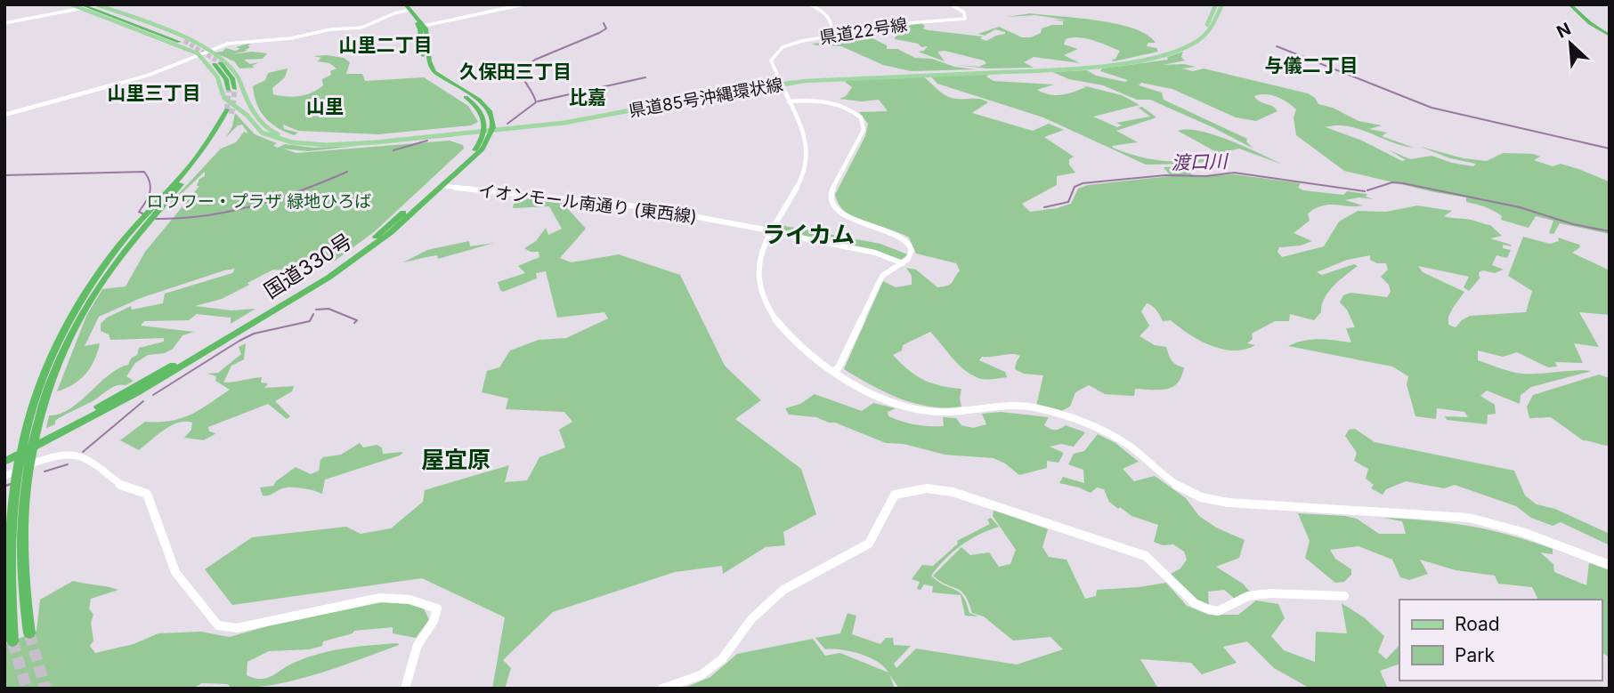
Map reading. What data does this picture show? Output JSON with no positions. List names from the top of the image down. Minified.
{"streets":{"highway":["国道330号"],"main road":["県道85号沖縄環状線"],"street":["県道22号線","イオンモール南通り (東西線)"]},"crossings":[["県道22号線","県道85号沖縄環状線"],["県道85号沖縄環状線","国道330号"],["イオンモール南通り (東西線)","国道330号"]],"districts":["山里二丁目","与儀二丁目","久保田三丁目","山里三丁目","比嘉","山里","ライカム","屋宜原"],"water":["渡口川"],"parks":["ロウワー・プラザ 緑地ひろば"],"legend":["Road","Park"],"north":"top left"}
